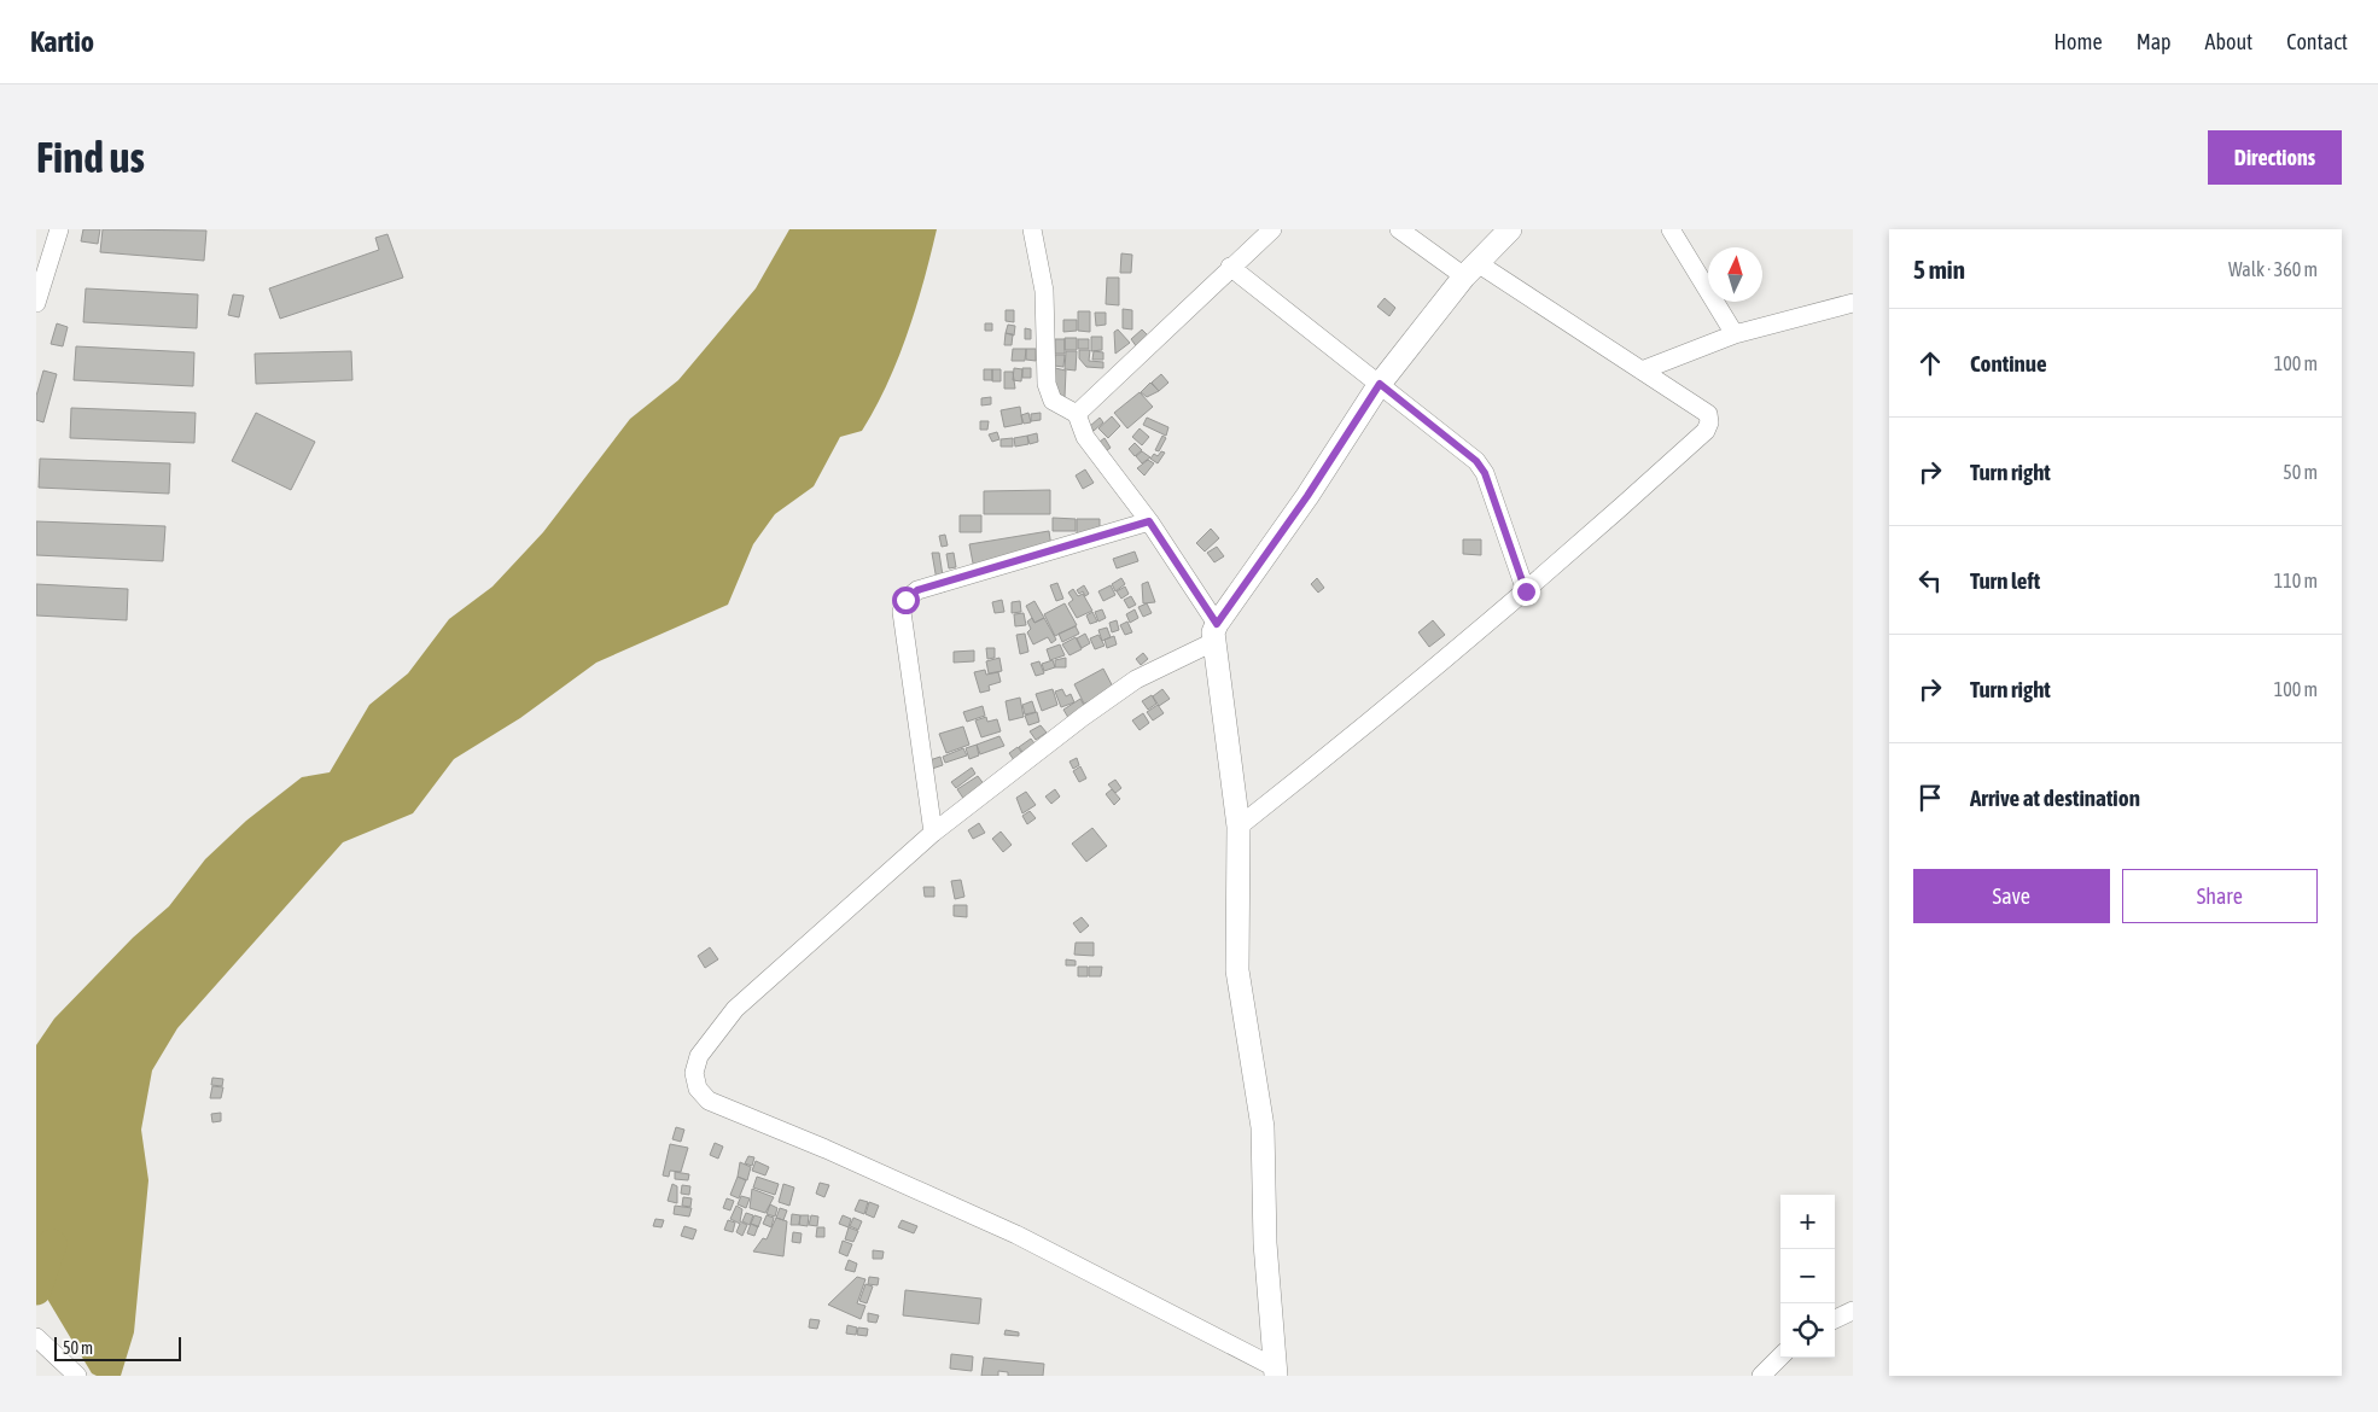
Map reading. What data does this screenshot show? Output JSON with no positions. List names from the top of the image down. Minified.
{"scale_bar":"50 m","north":"top","page":{"header":"Kartio","nav":["Home","Map","About","Contact"],"buttons":["Directions",["Save","Share"]],"title":"Find us","heading":["5 min","Walk · 360 m"],"list":[["Continue","100 m"],["Turn right","50 m"],["Turn left","110 m"],["Turn right","100 m"],"Arrive at destination"],"map_buttons":["+","−"],"scale":"50 m"}}
